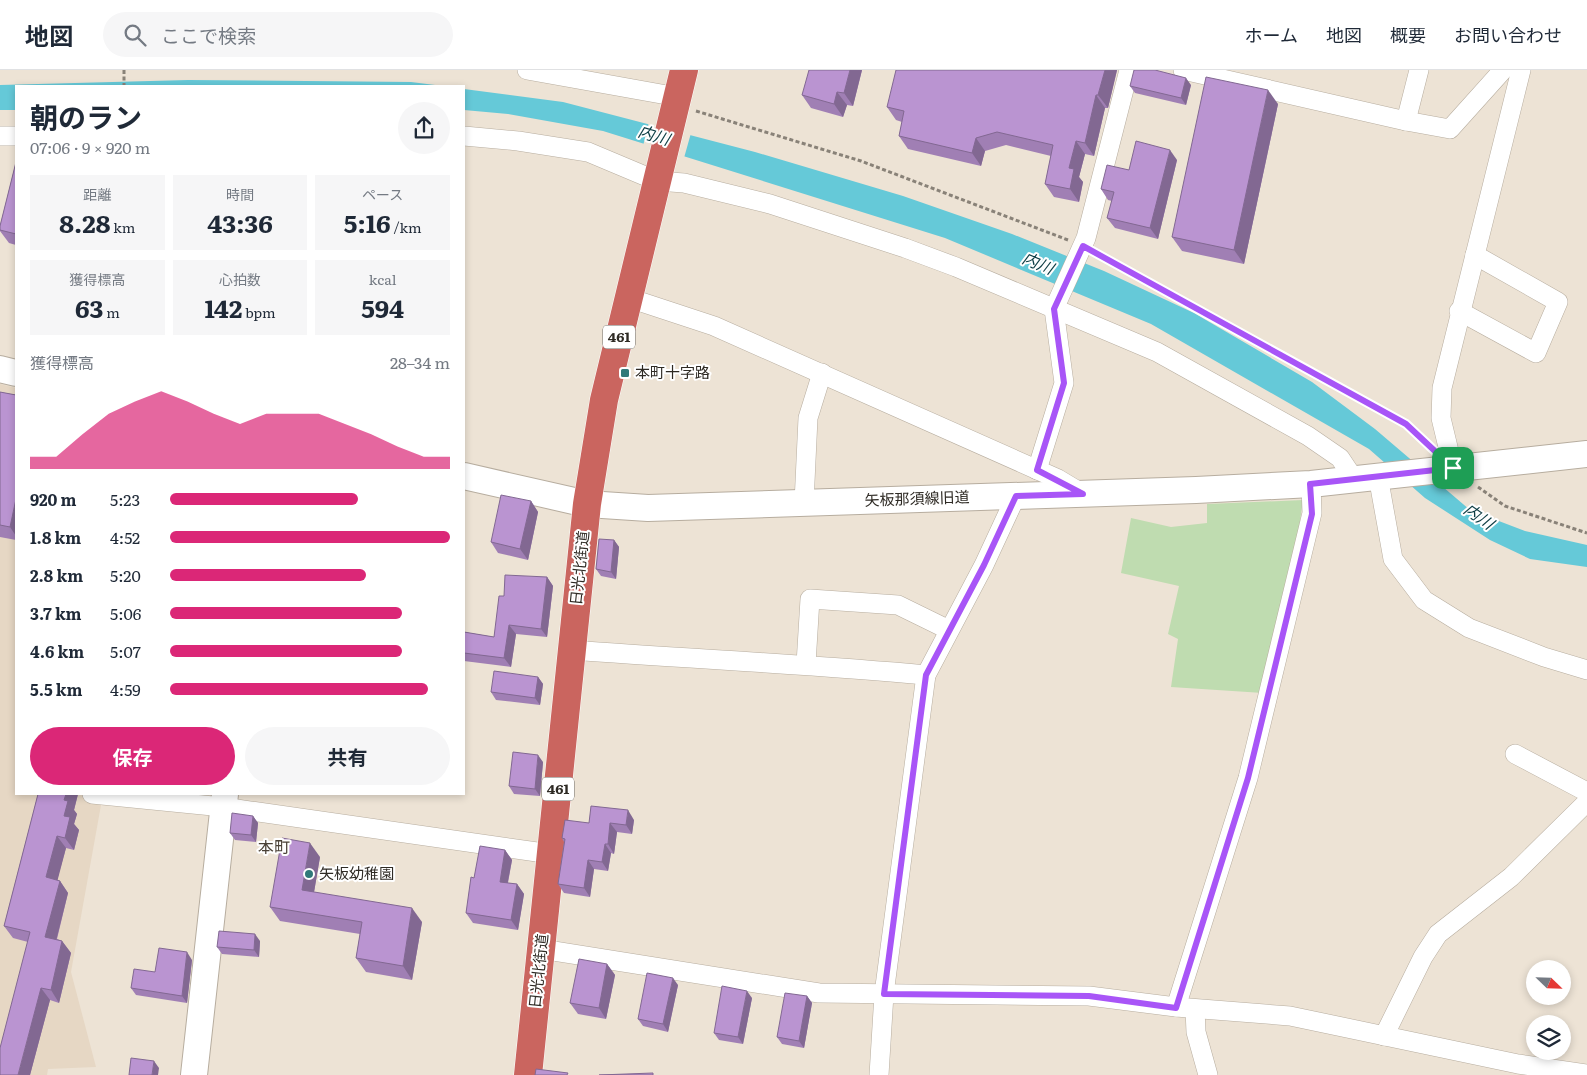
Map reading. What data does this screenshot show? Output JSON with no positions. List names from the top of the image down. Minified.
{"streets":{"highway":["461","日光北街道"],"street":["矢板那須線旧道"]},"crossings":[["矢板那須線旧道","日光北街道"]],"districts":["本町"],"water":["内川"],"places":{"transit":["本町十字路"],"other":["矢板幼稚園"]},"north":"bottom right","page":{"header":"地図","search":"ここで検索","nav":["ホーム","地図","概要","お問い合わせ"],"heading":["朝のラン","07:06 · 9 × 920 m"],"stats":[["距離","8.28 km"],["時間","43:36"],["ペース","5:16 /km"],["獲得標高","63 m"],["心拍数","142 bpm"],["kcal","594"]],"chart":["獲得標高","28–34 m"],"list":[{"name":"920 m","note":"5:23"},{"name":"1.8 km","note":"4:52"},{"name":"2.8 km","note":"5:20"},{"name":"3.7 km","note":"5:06"},{"name":"4.6 km","note":"5:07"},{"name":"5.5 km","note":"4:59"}],"buttons":["保存","共有"]}}
